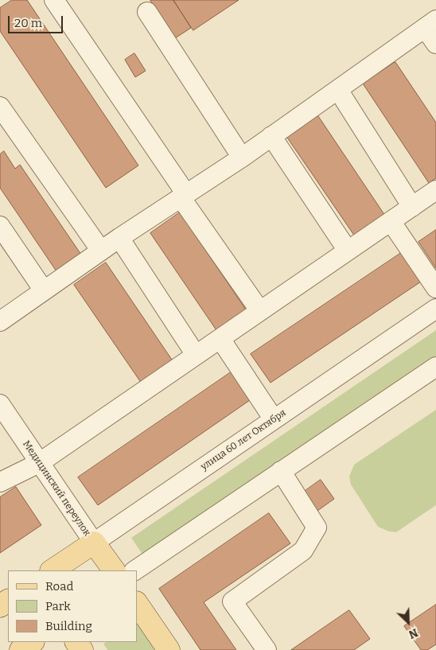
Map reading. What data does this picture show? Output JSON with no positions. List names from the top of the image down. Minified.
{"streets":{"main road":["улица 60 лет Октября","Медицинский переулок"]},"crossings":[["улица 60 лет Октября","Медицинский переулок"]],"legend":["Road","Park","Building"],"scale_bar":"20 m","north":"bottom right"}
